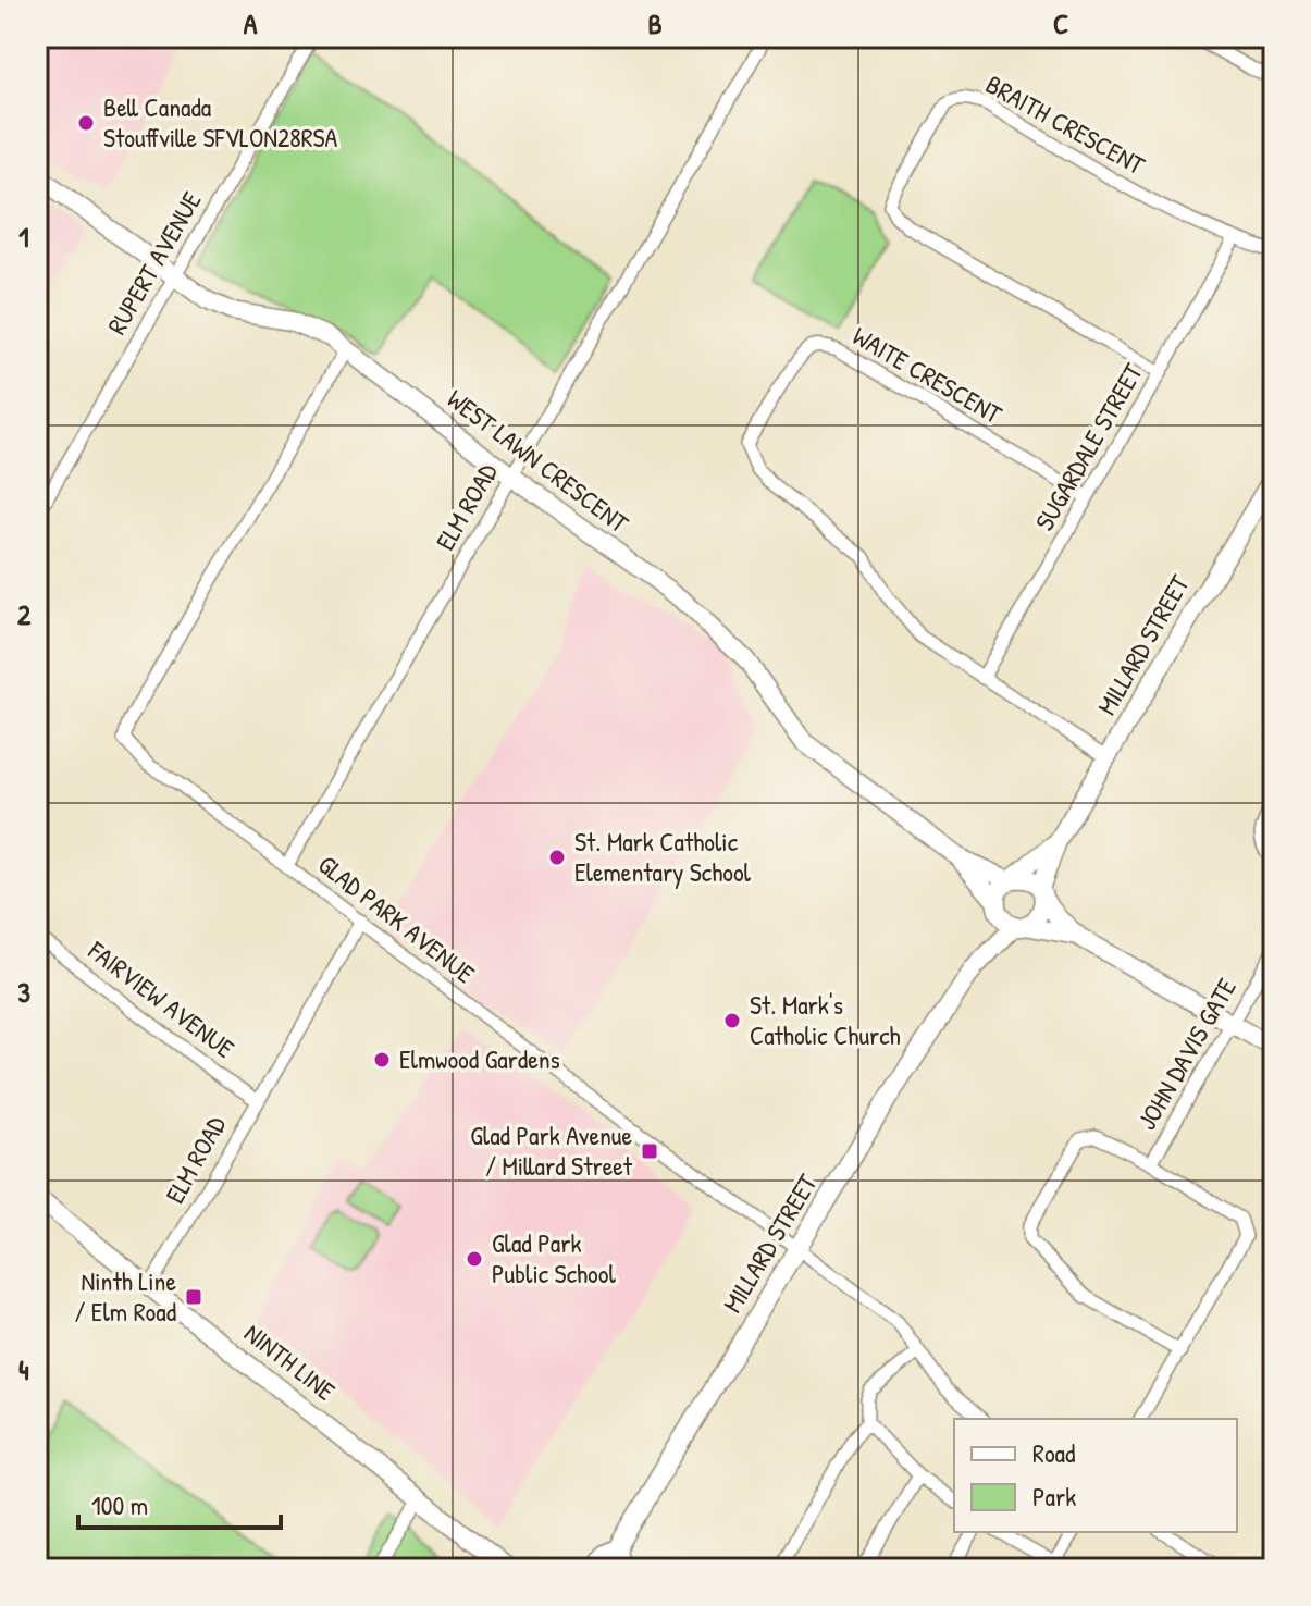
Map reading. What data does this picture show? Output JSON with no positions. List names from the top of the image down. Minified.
{"streets":{"street":["BRAITH CRESCENT","RUPERT AVENUE","WAITE CRESCENT","SUGARDALE STREET","WEST LAWN CRESCENT","ELM ROAD","MILLARD STREET","GLAD PARK AVENUE","FAIRVIEW AVENUE","JOHN DAVIS GATE","NINTH LINE"]},"crossings":[["BRAITH CRESCENT","SUGARDALE STREET"],["RUPERT AVENUE","WEST LAWN CRESCENT"],["WAITE CRESCENT","SUGARDALE STREET"],["WAITE CRESCENT","MILLARD STREET"],["WEST LAWN CRESCENT","ELM ROAD"],["WEST LAWN CRESCENT","MILLARD STREET"],["WEST LAWN CRESCENT","GLAD PARK AVENUE"],["ELM ROAD","GLAD PARK AVENUE"],["ELM ROAD","FAIRVIEW AVENUE"],["ELM ROAD","NINTH LINE"],["MILLARD STREET","GLAD PARK AVENUE"]],"places":{"other":["Bell Canada Stouffville SFVLON28RSA","St. Mark Catholic Elementary School","St. Mark's Catholic Church","Elmwood Gardens","Glad Park Public School"],"transit":["Glad Park Avenue / Millard Street","Ninth Line / Elm Road"]},"legend":["Road","Park"],"scale_bar":"100 m","grid":{"columns":["A","B","C"],"rows":["1","2","3","4"]}}
